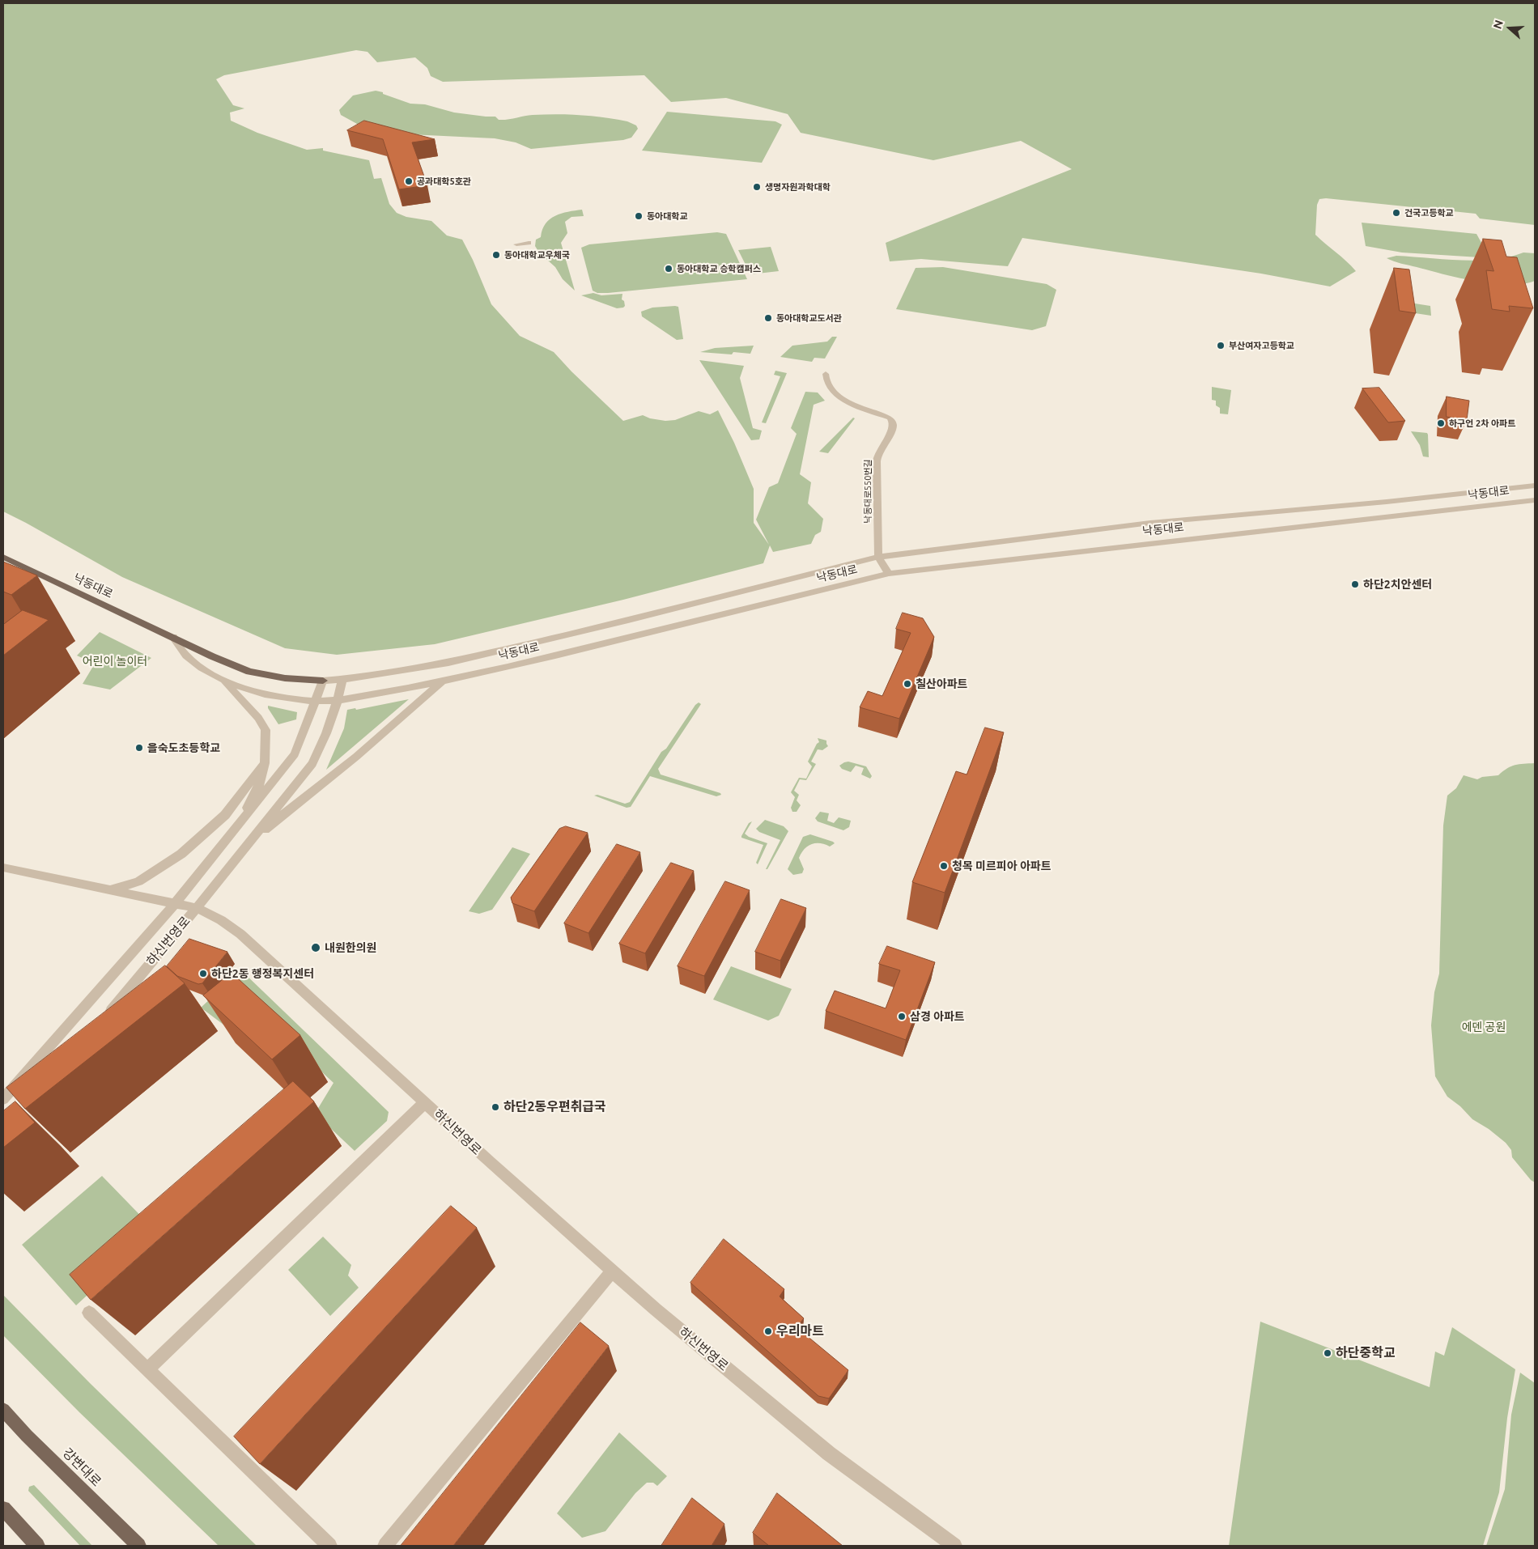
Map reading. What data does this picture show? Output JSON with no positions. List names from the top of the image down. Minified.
{"streets":{"main road":["낙동대로","강변대로"],"street":["낙동대로550번길","하신번영로"]},"crossings":[["낙동대로550번길","낙동대로"]],"parks":["어린이 놀이터","에덴 공원"],"places":["공과대학5호관","생명자원과학대학","건국고등학교","동아대학교","동아대학교우체국","동아대학교 승학캠퍼스","동아대학교도서관","부산여자고등학교","하구언 2차 아파트","하단2치안센터","칠산아파트","을숙도초등학교","청목 미르피아 아파트","내원한의원","하단2동 행정복지센터","삼경 아파트","하단2동우편취급국","우리마트","하단중학교"],"north":"left"}
